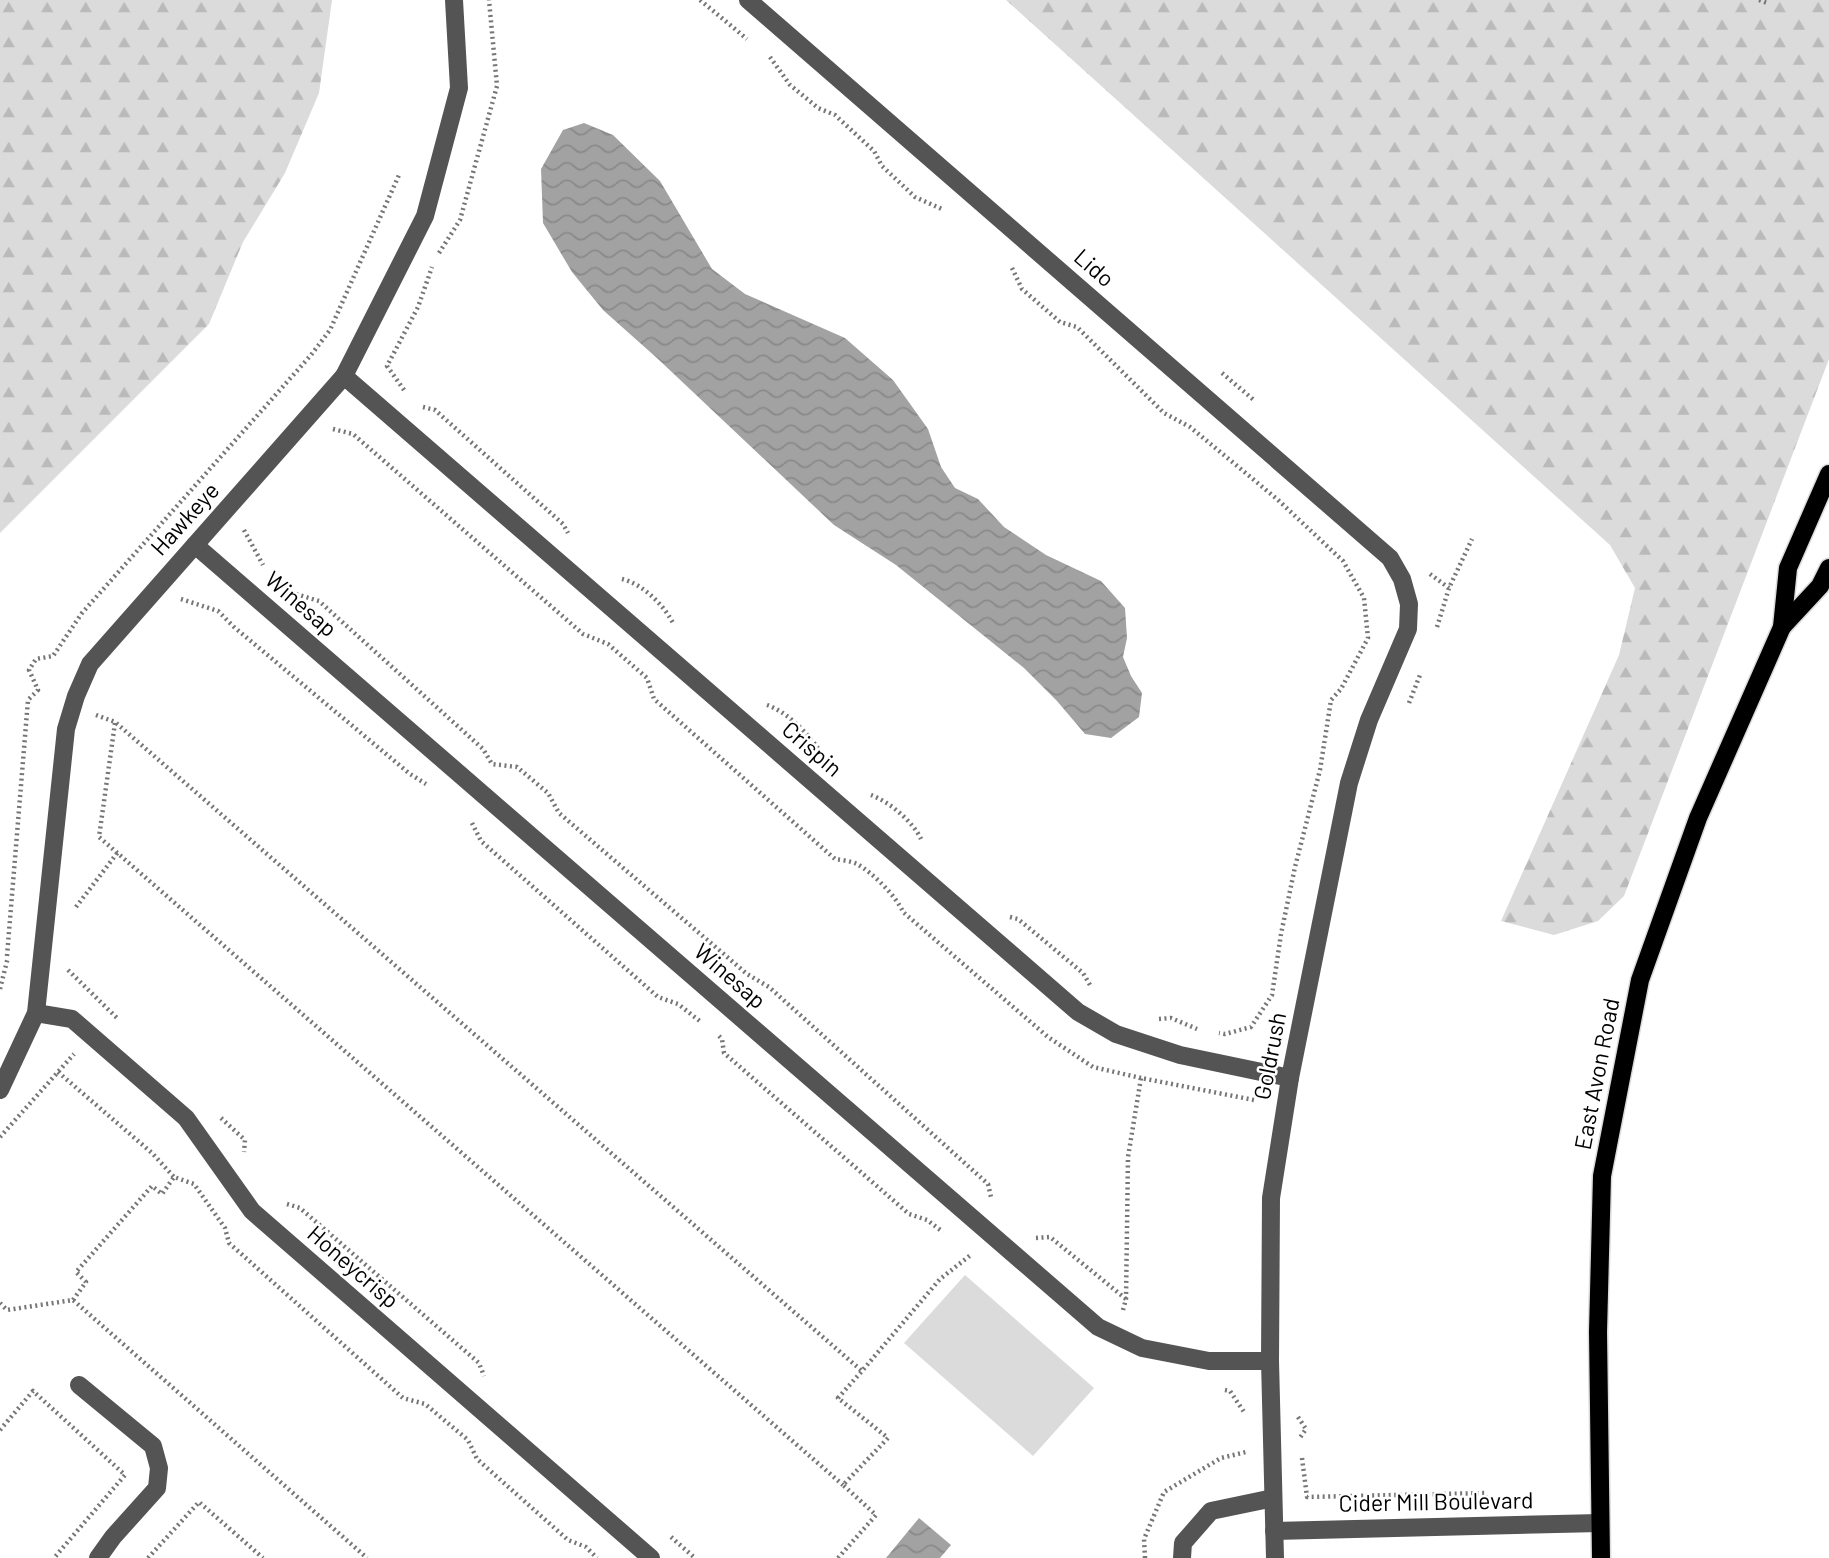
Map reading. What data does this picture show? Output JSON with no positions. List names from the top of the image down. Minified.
{"streets":{"main road":["East Avon Road"],"street":["Lido","Hawkeye","Winesap","Crispin","Goldrush","Honeycrisp","Cider Mill Boulevard"]},"crossings":[["Lido","Goldrush"],["Hawkeye","Winesap"],["Hawkeye","Crispin"],["Hawkeye","Honeycrisp"],["Winesap","Goldrush"],["Crispin","Goldrush"],["Goldrush","Cider Mill Boulevard"],["East Avon Road","Cider Mill Boulevard"]]}
